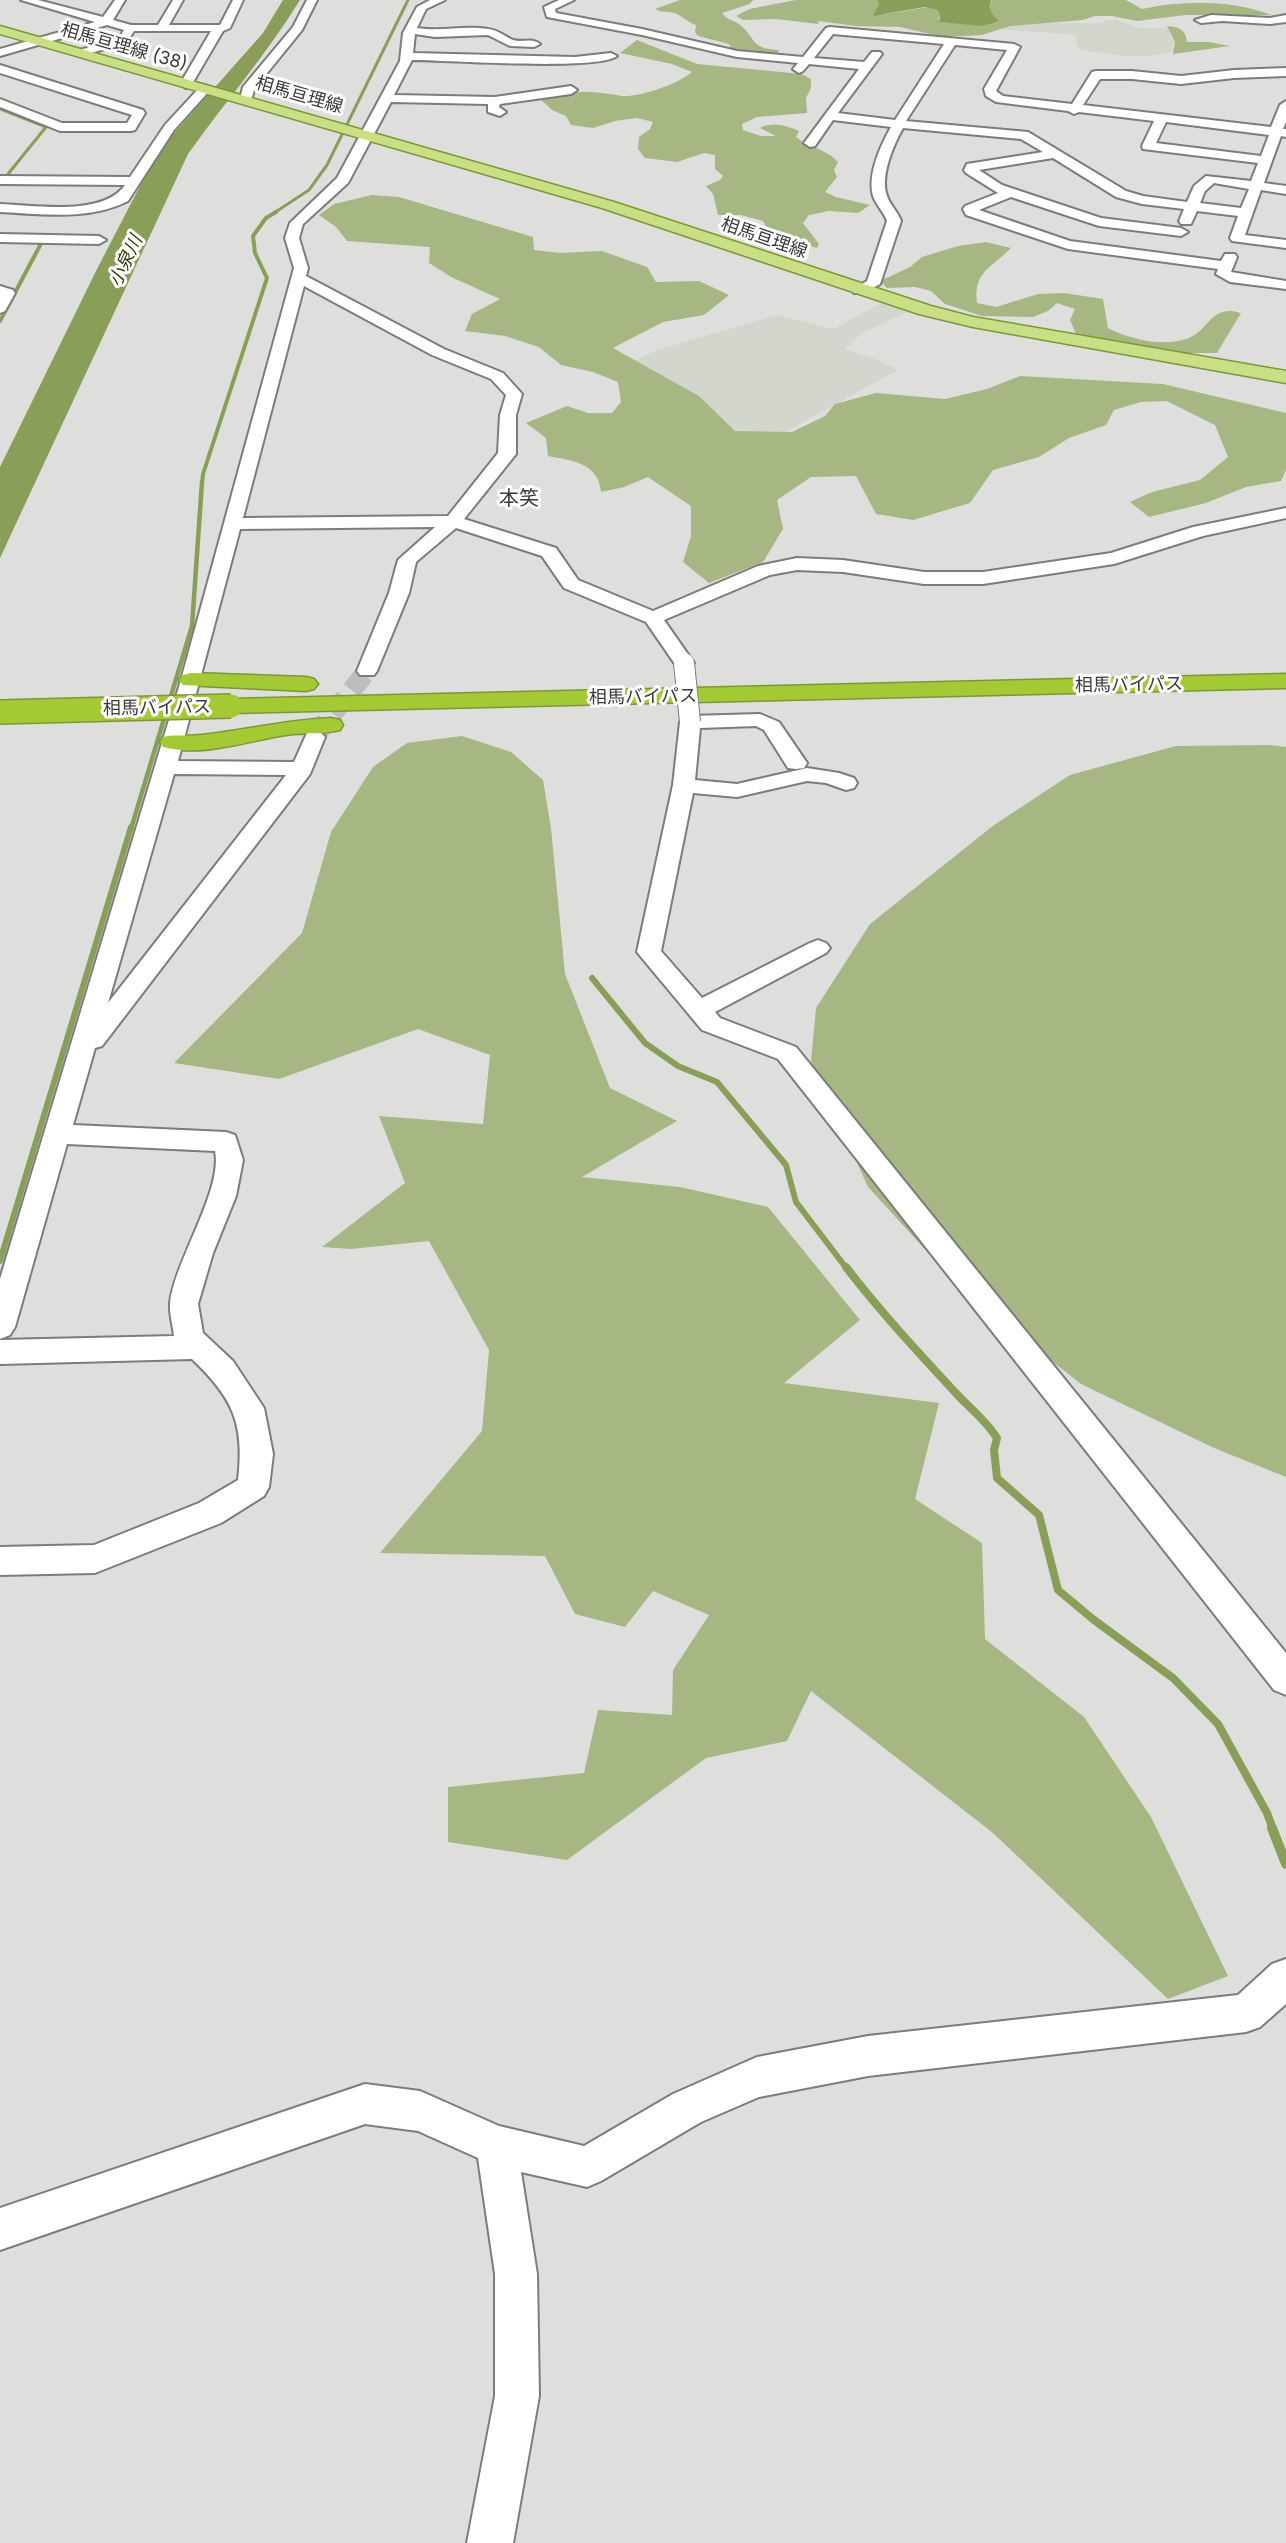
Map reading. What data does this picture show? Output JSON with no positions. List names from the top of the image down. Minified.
{"streets":{"highway":["相馬バイパス"],"main road":["相馬亘理線 (38)","相馬亘理線"]},"crossings":[["相馬亘理線 (38)","相馬亘理線"]],"districts":["本笑"],"water":["小泉川"]}
